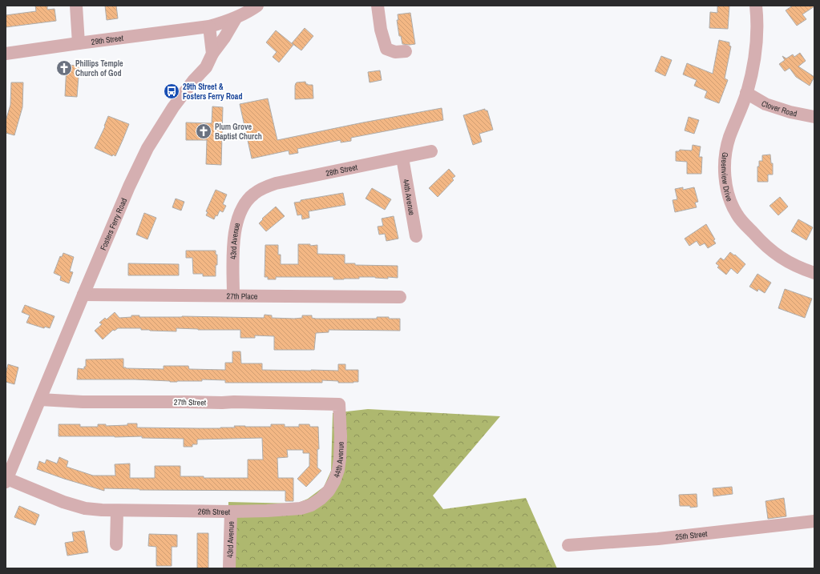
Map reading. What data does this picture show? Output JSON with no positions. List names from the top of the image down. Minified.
{"streets":{"street":["29th Street","Clover Road","28th Street","Greenview Drive","44th Avenue","Fosters Ferry Road","43rd Avenue","27th Place","27th Street","26th Street","25th Street"]},"crossings":[["Clover Road","Greenview Drive"],["28th Street","44th Avenue"],["28th Street","43rd Avenue"],["44th Avenue","27th Street"],["44th Avenue","26th Street"],["Fosters Ferry Road","27th Place"],["Fosters Ferry Road","27th Street"],["Fosters Ferry Road","26th Street"],["43rd Avenue","27th Place"],["43rd Avenue","26th Street"]],"places":{"church":["Phillips Temple Church of God","Plum Grove Baptist Church"],"bus stop":["29th Street & Fosters Ferry Road"]}}
